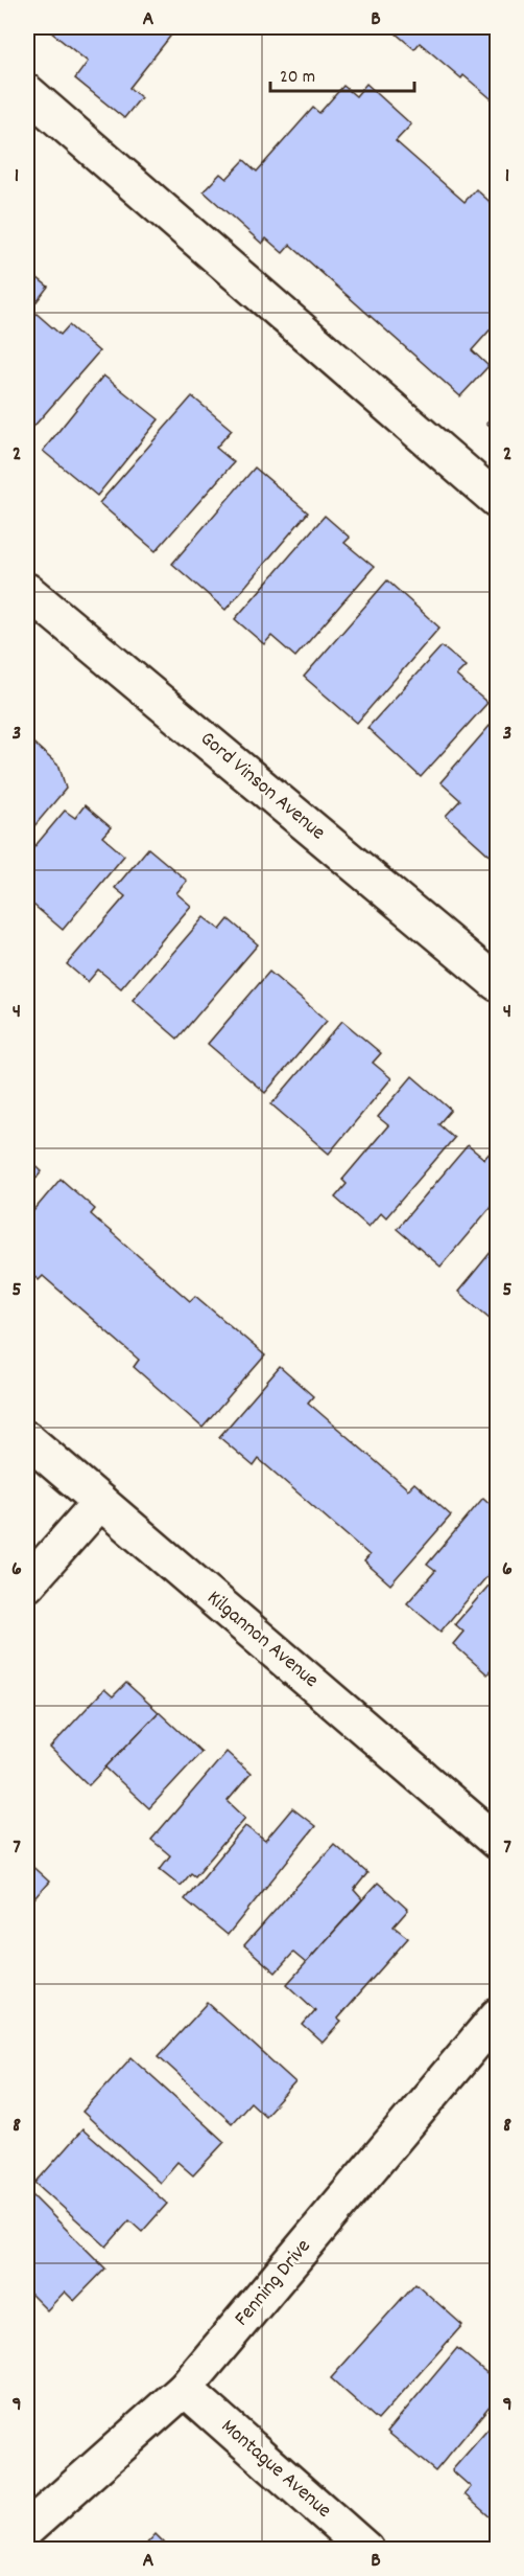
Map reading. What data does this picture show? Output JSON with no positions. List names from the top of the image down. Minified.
{"streets":{"street":["Gord Vinson Avenue","Kilgannon Avenue","Fenning Drive","Montague Avenue"]},"crossings":[["Fenning Drive","Montague Avenue"]],"scale_bar":"20 m","grid":{"columns":["A","B"],"rows":["1","2","3","4","5","6","7","8","9"]}}
